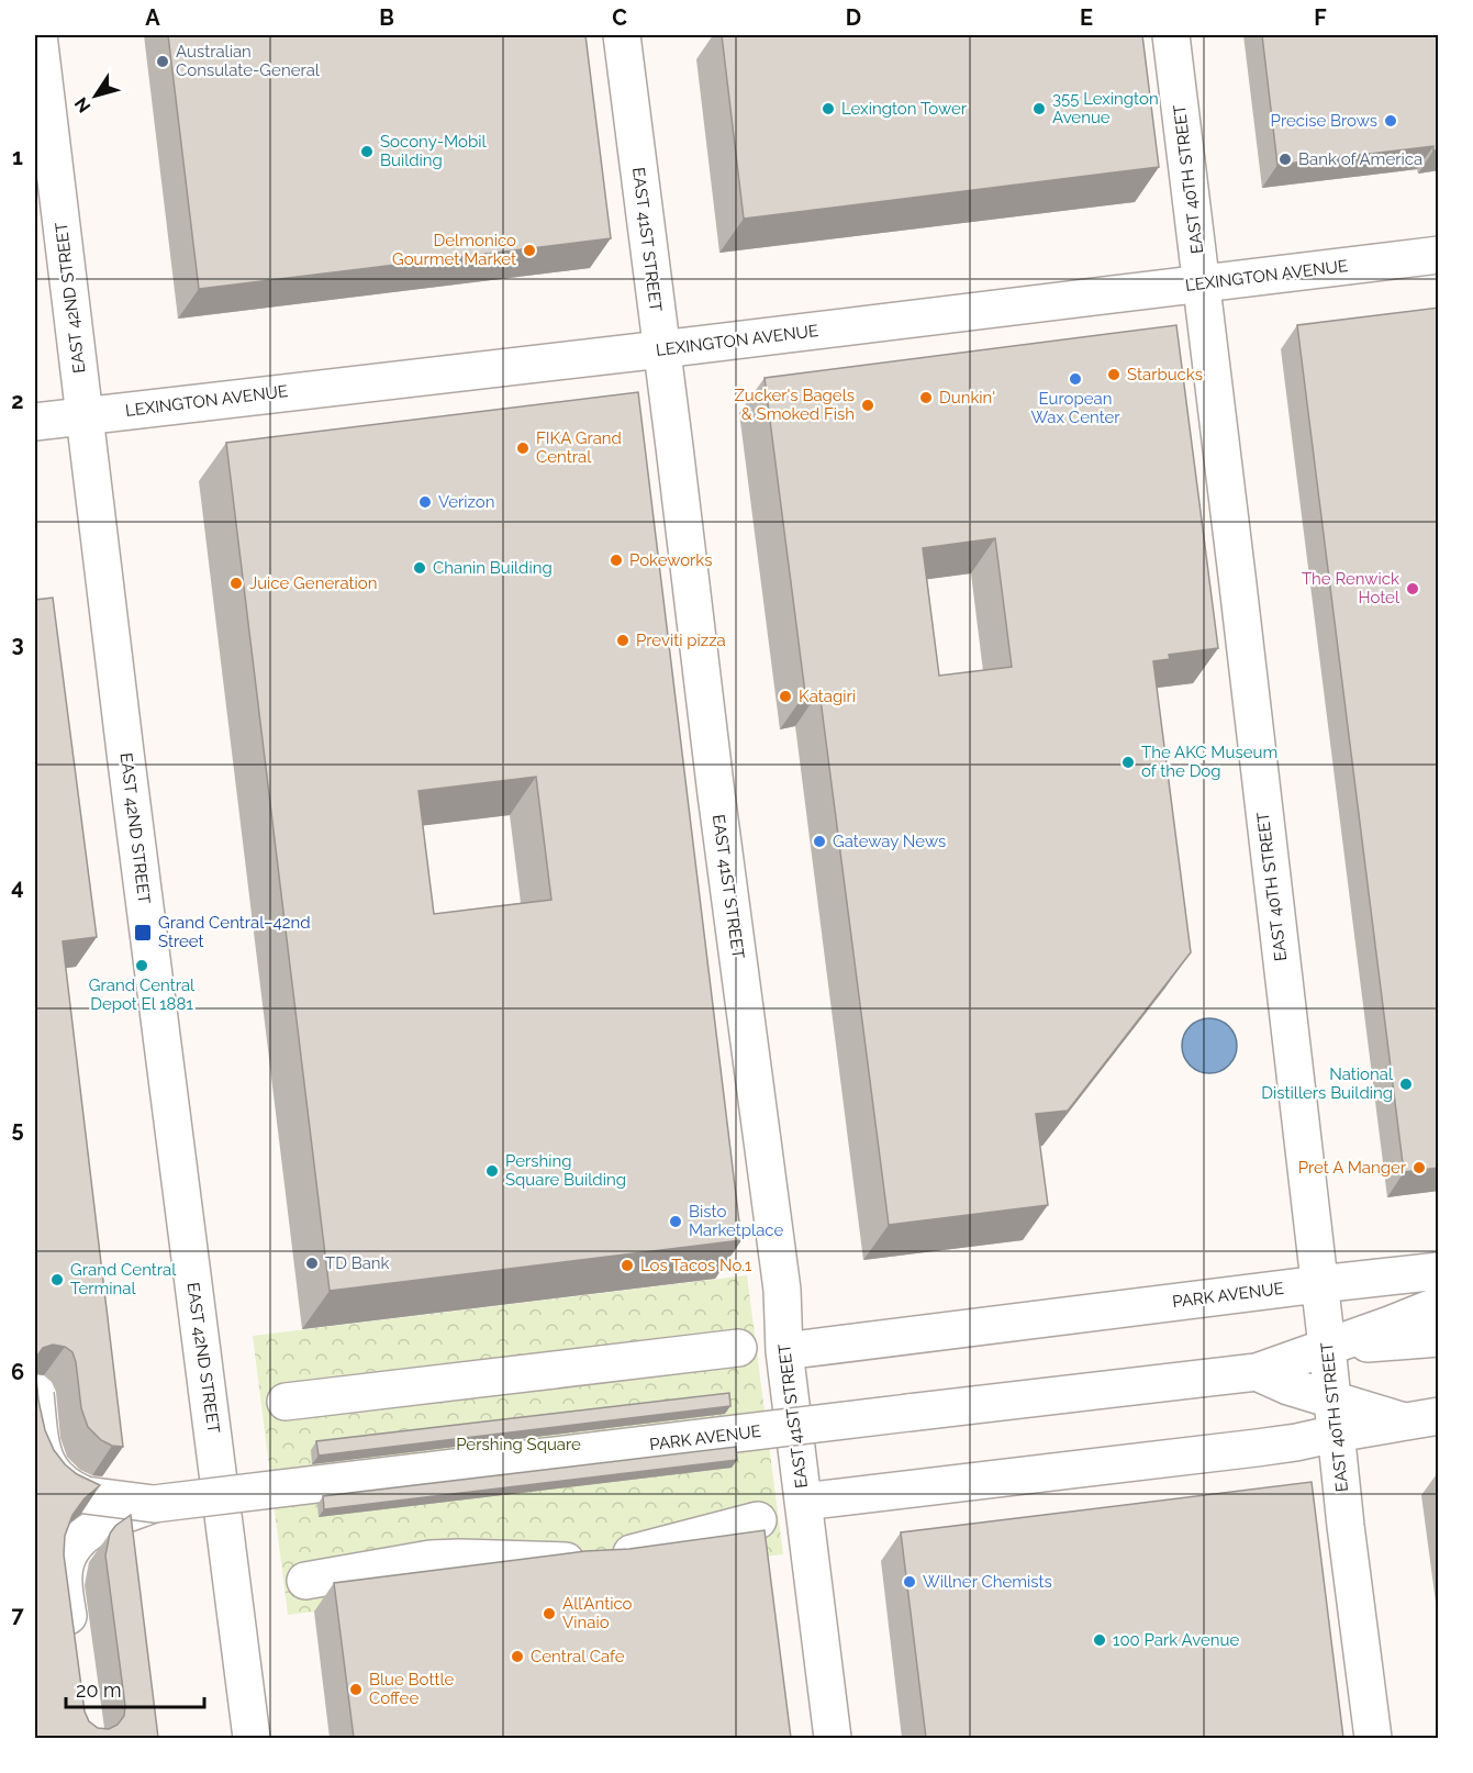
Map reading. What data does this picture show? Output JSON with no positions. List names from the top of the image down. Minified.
{"streets":{"street":["EAST 40TH STREET","EAST 41ST STREET","LEXINGTON AVENUE","EAST 42ND STREET","PARK AVENUE"]},"crossings":[["EAST 40TH STREET","LEXINGTON AVENUE"],["EAST 40TH STREET","PARK AVENUE"],["EAST 41ST STREET","LEXINGTON AVENUE"],["EAST 41ST STREET","PARK AVENUE"],["LEXINGTON AVENUE","EAST 42ND STREET"]],"parks":["Pershing Square"],"places":{"other":["Australian Consulate-General","Lexington Tower","355 Lexington Avenue","Precise Brows","Socony-Mobil Building","Bank of America","Delmonico Gourmet Market","Starbucks","European Wax Center","Dunkin'","Zucker's Bagels & Smoked Fish","FIKA Grand Central","Verizon","Pokeworks","Chanin Building","Juice Generation","The Renwick Hotel","Previti pizza","Katagiri","The AKC Museum of the Dog","Gateway News","Grand Central Depot El 1881","National Distillers Building","Pret A Manger","Pershing Square Building","Bisto Marketplace","TD Bank","Los Tacos No.1","Grand Central Terminal","Willner Chemists","All’Antico Vinaio","100 Park Avenue","Central Cafe","Blue Bottle Coffee"],"transit":["Grand Central–42nd Street"]},"scale_bar":"20 m","north":"bottom left","grid":{"columns":["A","B","C","D","E","F"],"rows":["1","2","3","4","5","6","7"]}}
